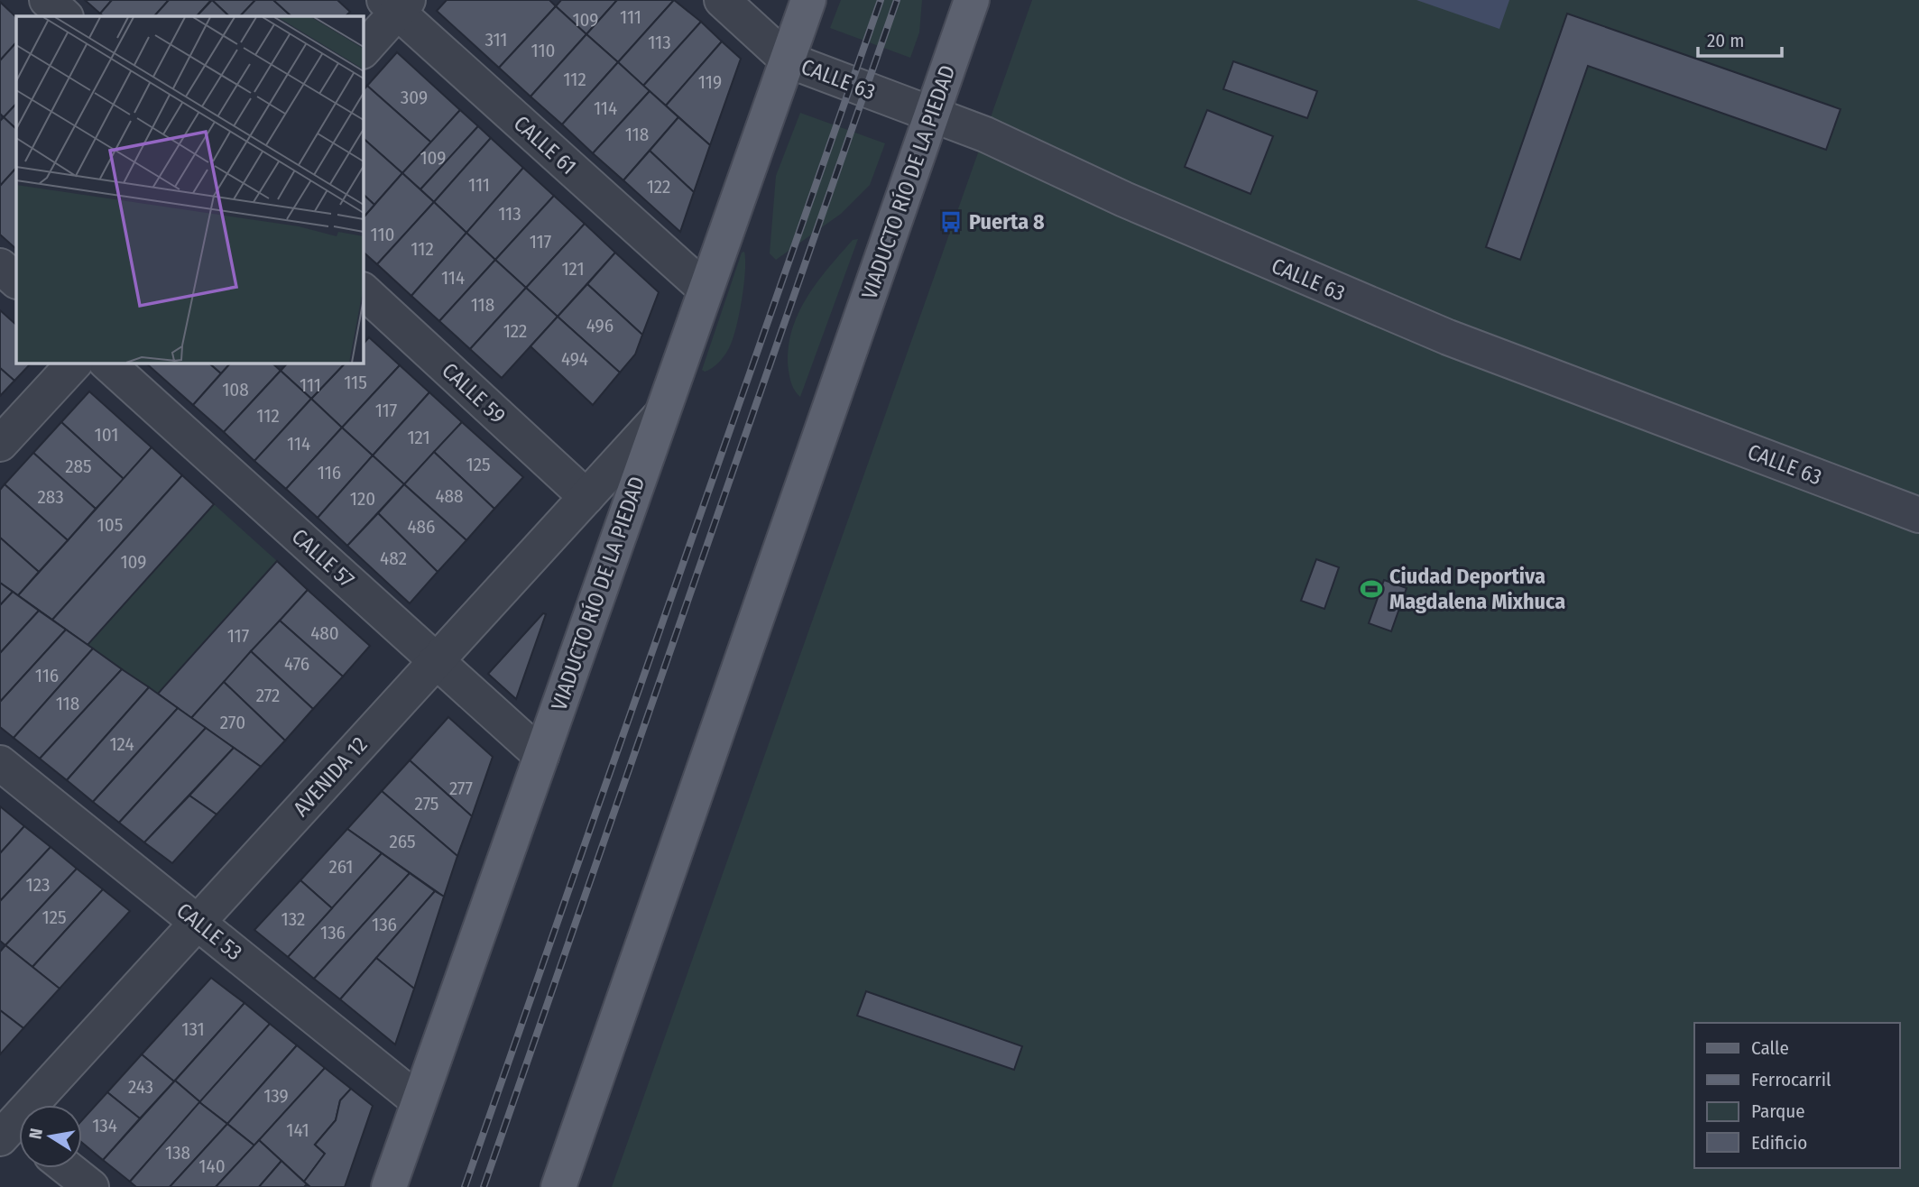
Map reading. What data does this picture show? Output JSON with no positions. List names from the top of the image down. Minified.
{"streets":{"main road":["VIADUCTO RÍO DE LA PIEDAD"],"street":["CALLE 63","CALLE 61","CALLE 59","CALLE 57","AVENIDA 12","CALLE 53"]},"crossings":[["CALLE 63","VIADUCTO RÍO DE LA PIEDAD"],["CALLE 61","VIADUCTO RÍO DE LA PIEDAD"],["VIADUCTO RÍO DE LA PIEDAD","CALLE 57"],["VIADUCTO RÍO DE LA PIEDAD","AVENIDA 12"],["VIADUCTO RÍO DE LA PIEDAD","CALLE 53"],["CALLE 59","AVENIDA 12"],["CALLE 57","AVENIDA 12"],["AVENIDA 12","CALLE 53"]],"places":{"bus stop":["Puerta 8"],"sports":["Ciudad Deportiva Magdalena Mixhuca"]},"house_numbers":["111","109","311","113","110","112","119","309","114","118","109","111","122","113","110","117","112","121","114","118","496","122","494","115","111","108","117","112","101","121","114","125","285","116","488","283","120","105","486","482","109","480","117","476","116","272","118","270","124","277","275","265","261","123","125","132","136","136","131","243","139","134","141","138","140"],"legend":["Calle","Ferrocarril","Parque","Edificio"],"scale_bar":"20 m","north":"left"}
